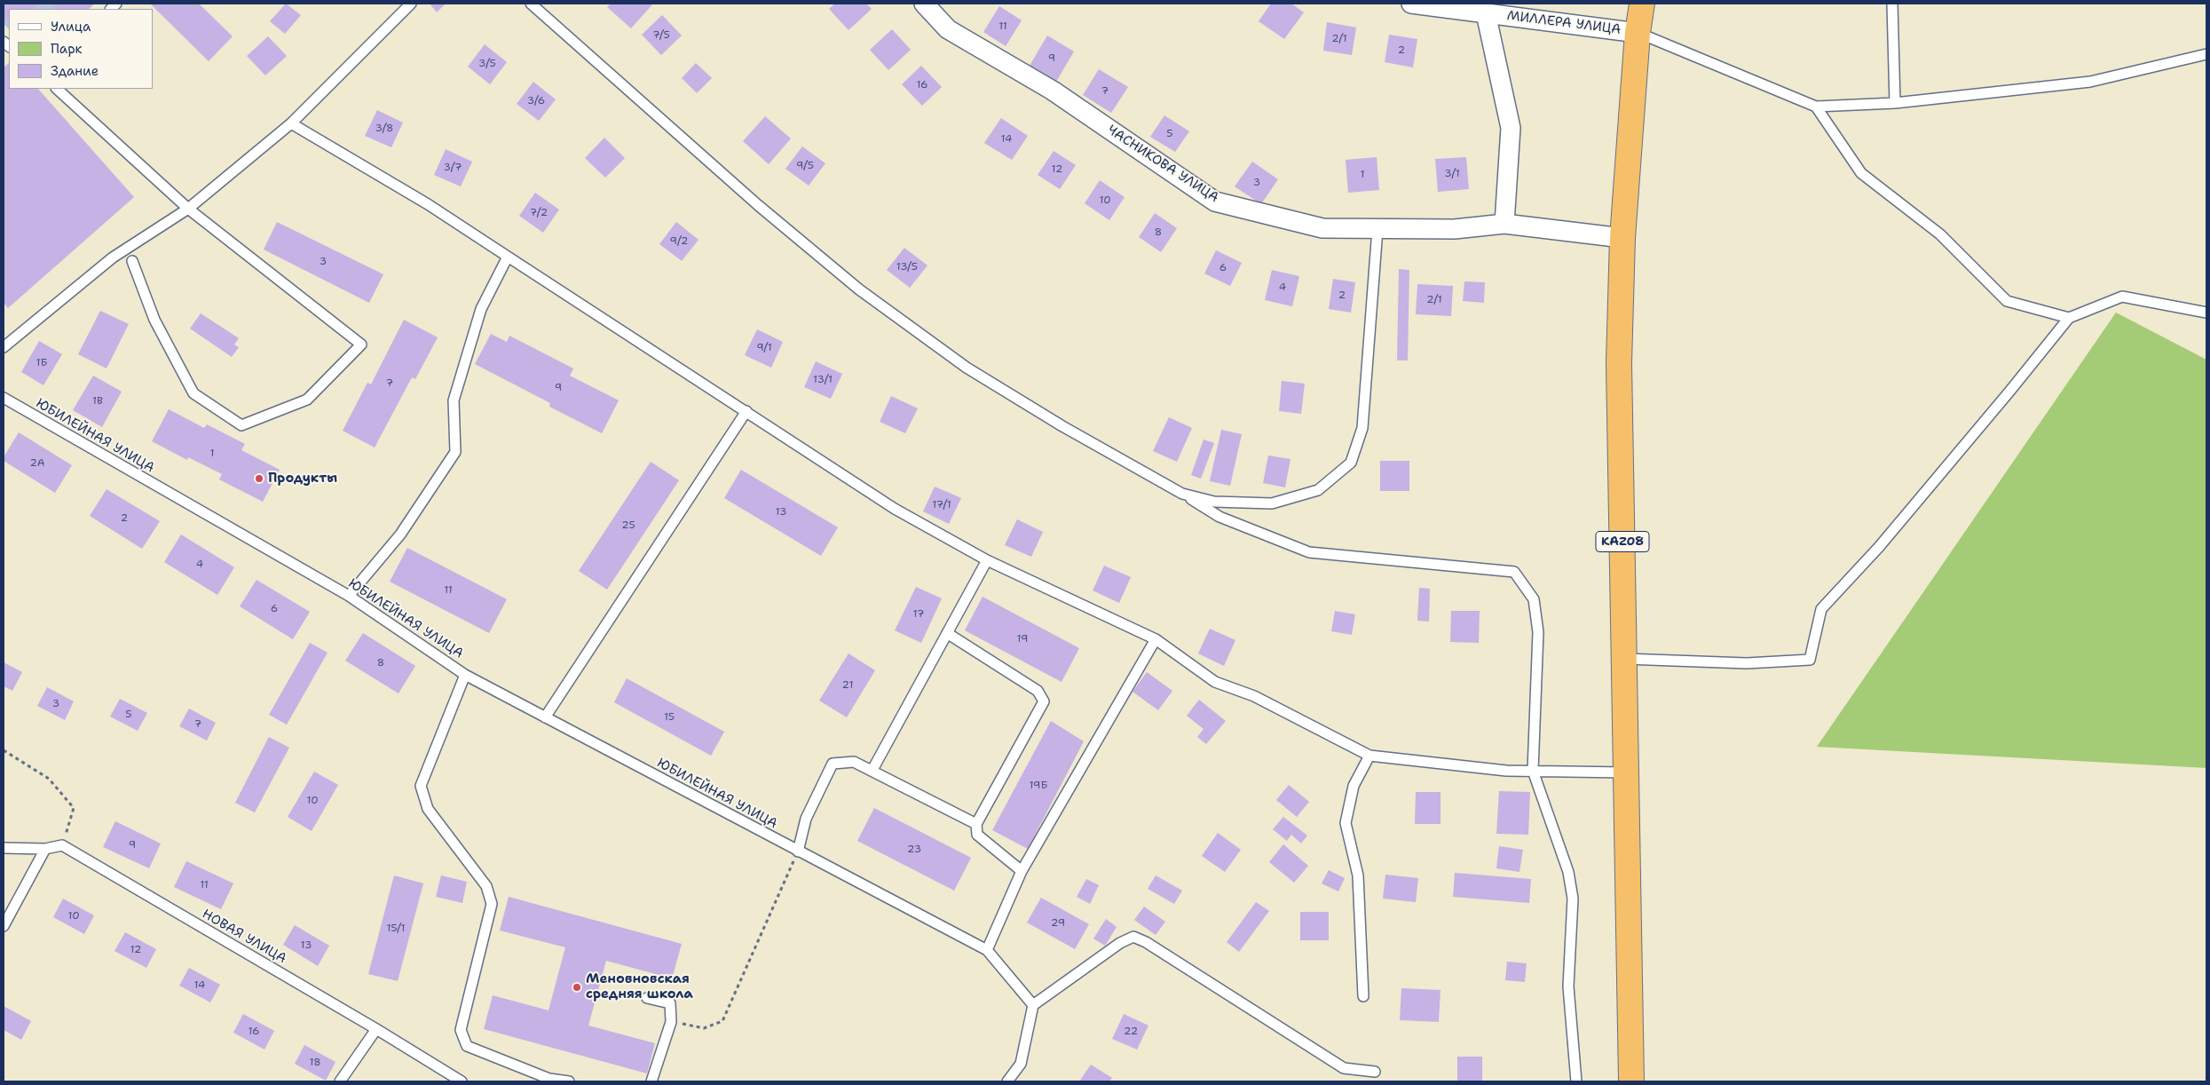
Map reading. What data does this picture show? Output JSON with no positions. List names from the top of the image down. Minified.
{"streets":{"highway":["KAZ08"],"street":["МИЛЛЕРА УЛИЦА","ЧАСНИКОВА УЛИЦА"],"lane":["ЮБИЛЕЙНАЯ УЛИЦА","НОВАЯ УЛИЦА"]},"crossings":[["МИЛЛЕРА УЛИЦА","KAZ08"],["ЧАСНИКОВА УЛИЦА","KAZ08"]],"places":["Продукты","Меновновская средняя школа"],"house_numbers":["11","7/5","2/1","2","9","3/5","16","7","3/6","3/8","5","14","9/5","3/7","12","3/1","1","3","10","7/2","8","9/2","3","13/5","6","4","2","2/1","9/1","1Б","13/1","7","9","1В","1","2А","17/1","13","2","25","4","11","6","17","19","8","21","3","5","15","7","19Б","10","9","23","11","10","29","15/1","13","12","14","16","22","18"],"legend":["Улица","Парк","Здание"]}
